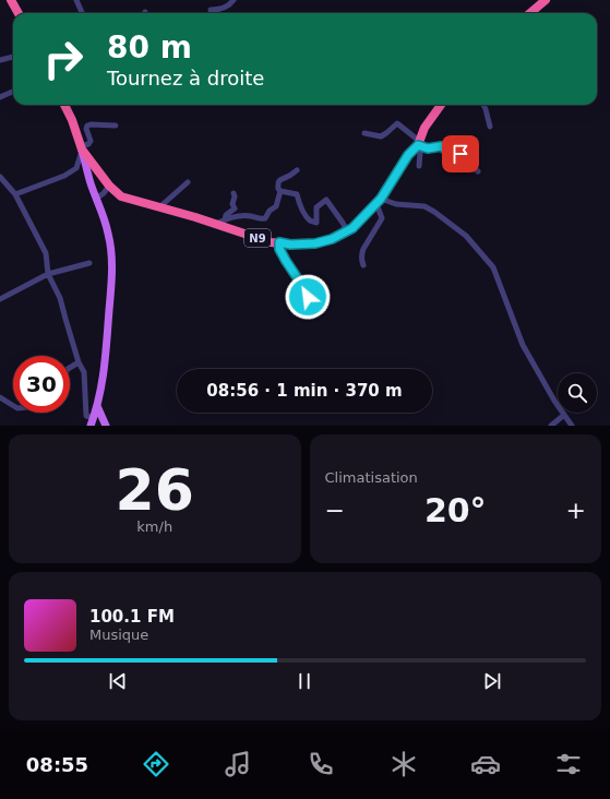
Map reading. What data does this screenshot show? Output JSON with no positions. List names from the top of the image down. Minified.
{"streets":{"highway":["N9"]},"page":{"turn":["80 m","Tournez à droite"],"limit":"30","trip":"08:56 · 1 min · 370 m","tile":[["26","km/h"],"Climatisation"],"heat":["−","20°","+"],"song":["100.1 FM","Musique"],"tabs":"08:55"}}
